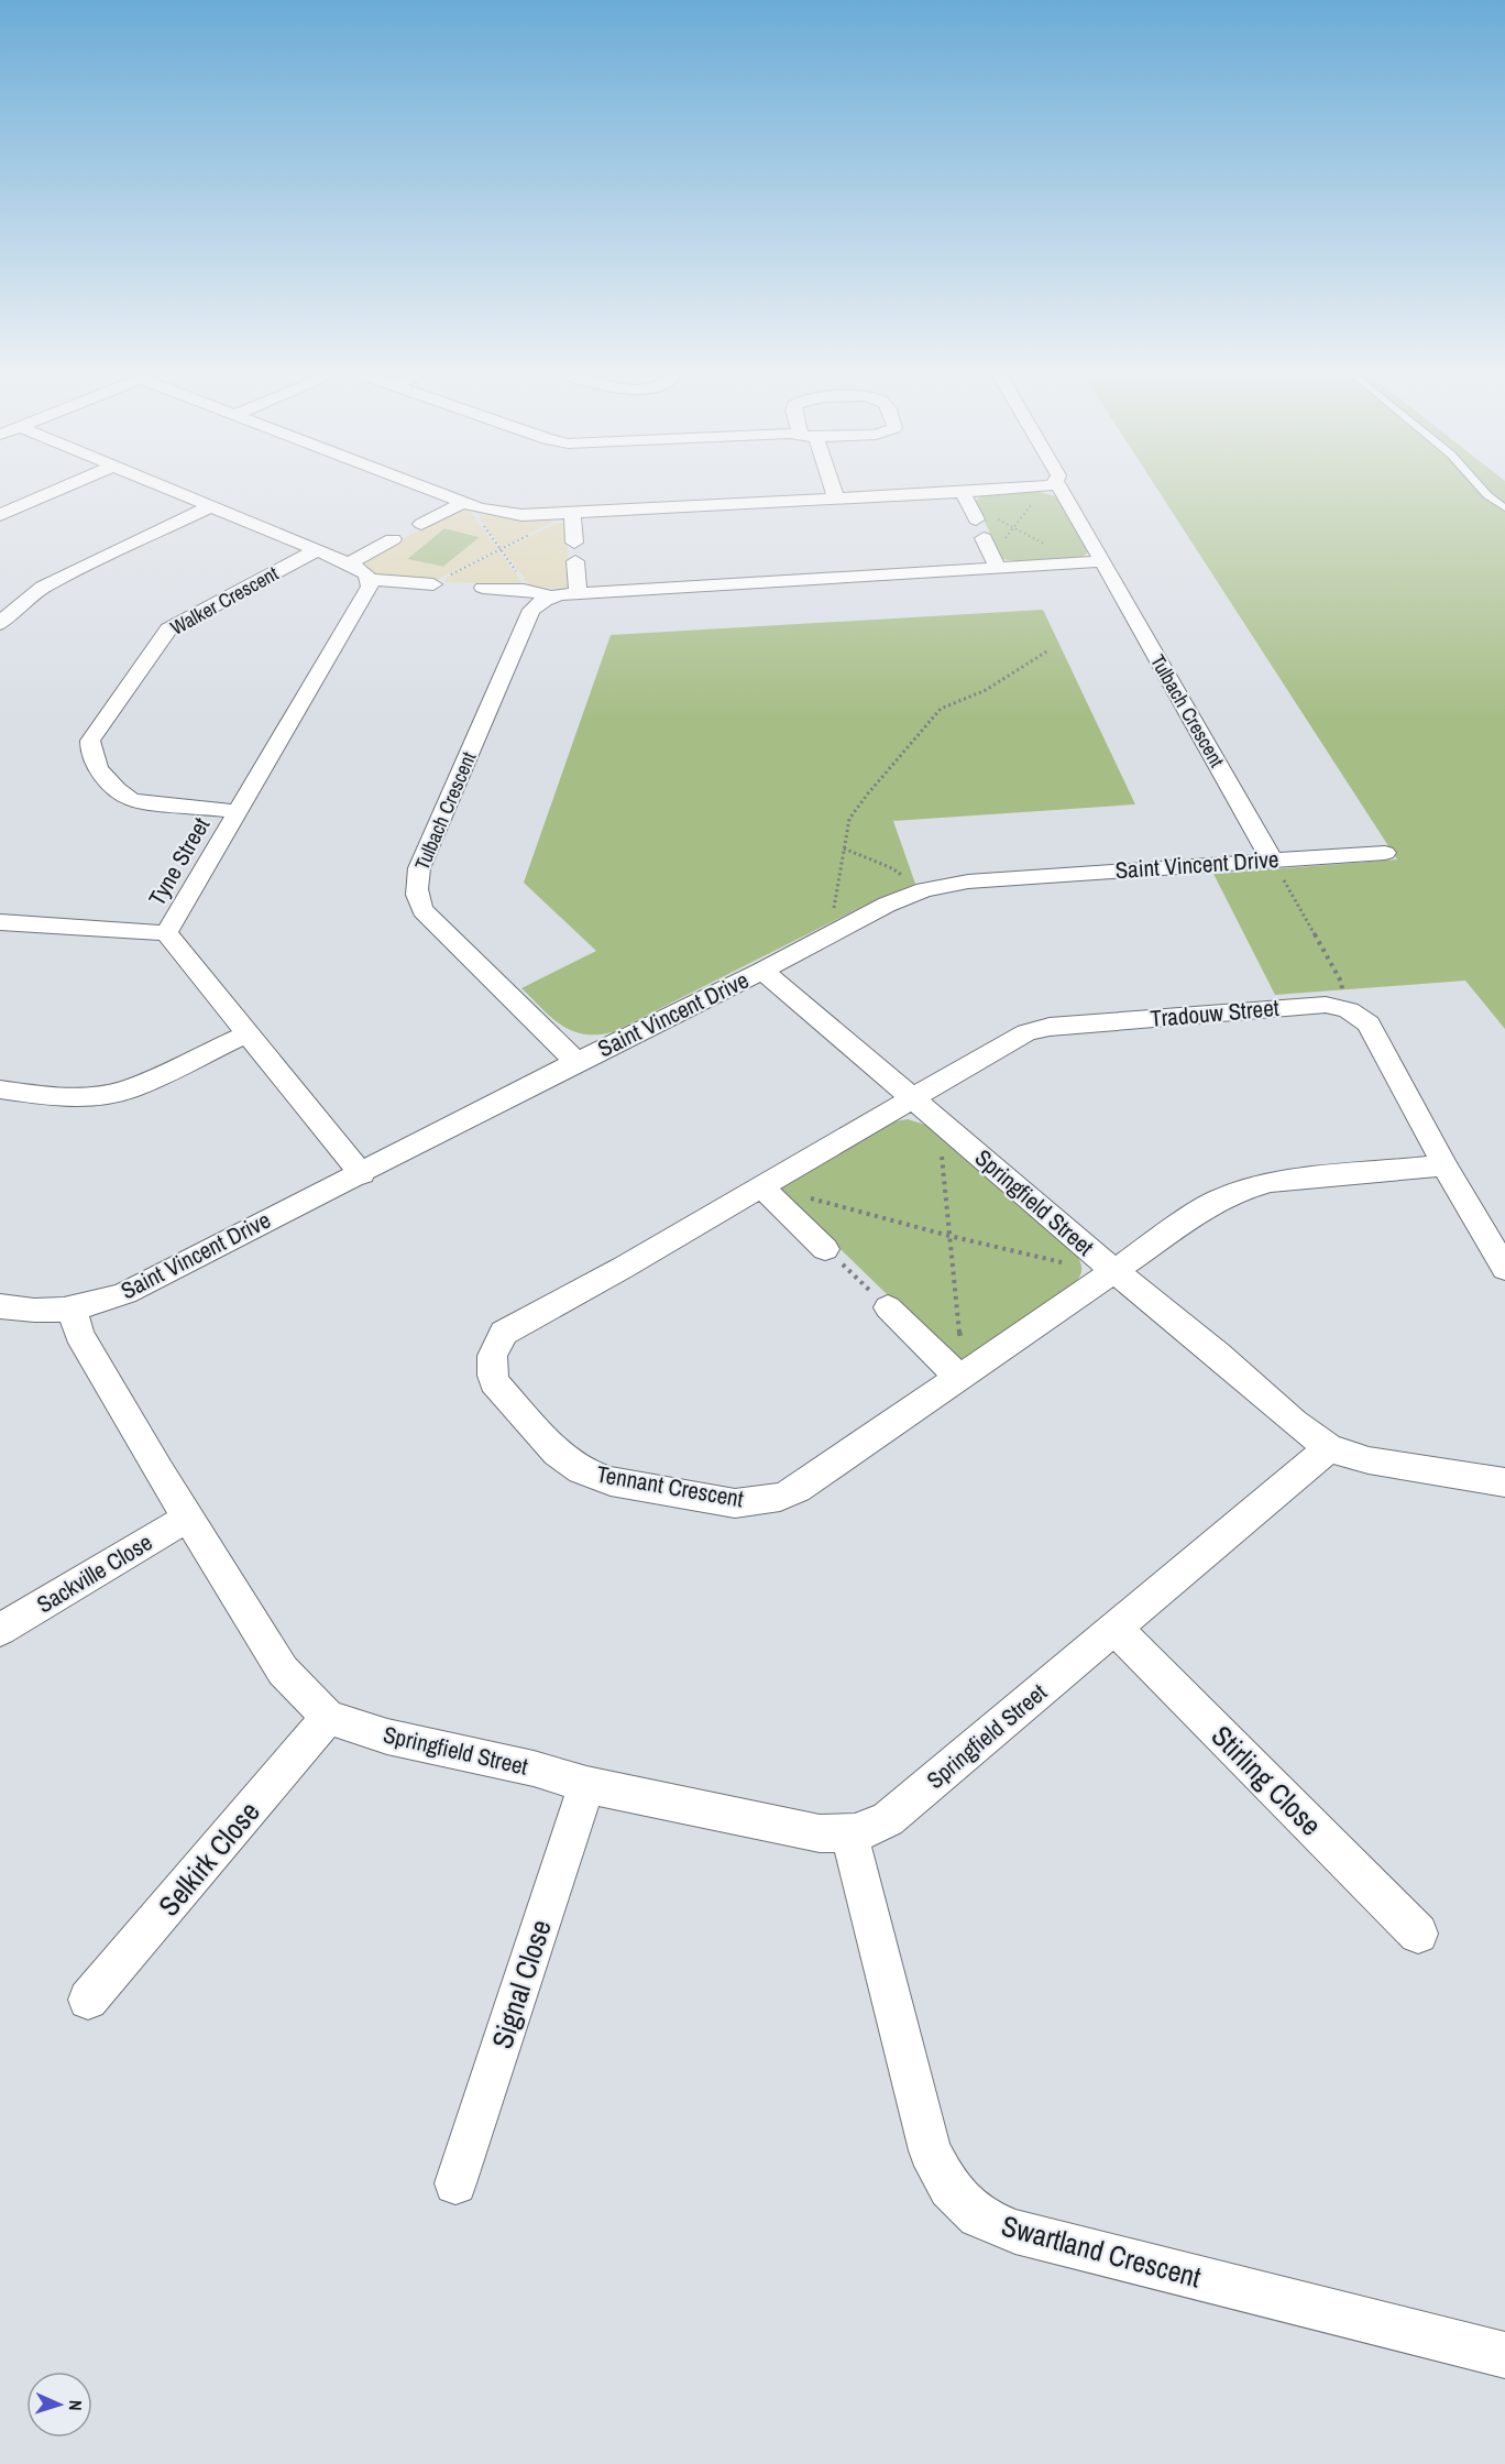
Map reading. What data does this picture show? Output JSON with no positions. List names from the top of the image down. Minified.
{"streets":{"street":["Walker Crescent","Tulbach Crescent","Tyne Street","Saint Vincent Drive","Tradouw Street","Springfield Street","Tennant Crescent","Sackville Close","Stirling Close","Selkirk Close","Signal Close","Swartland Crescent"]},"crossings":[["Walker Crescent","Tyne Street"],["Tulbach Crescent","Saint Vincent Drive"],["Tyne Street","Saint Vincent Drive"],["Saint Vincent Drive","Springfield Street"],["Tradouw Street","Springfield Street"],["Tradouw Street","Tennant Crescent"],["Springfield Street","Tennant Crescent"],["Springfield Street","Sackville Close"],["Springfield Street","Stirling Close"],["Springfield Street","Selkirk Close"],["Springfield Street","Signal Close"],["Springfield Street","Swartland Crescent"]],"north":"right"}
